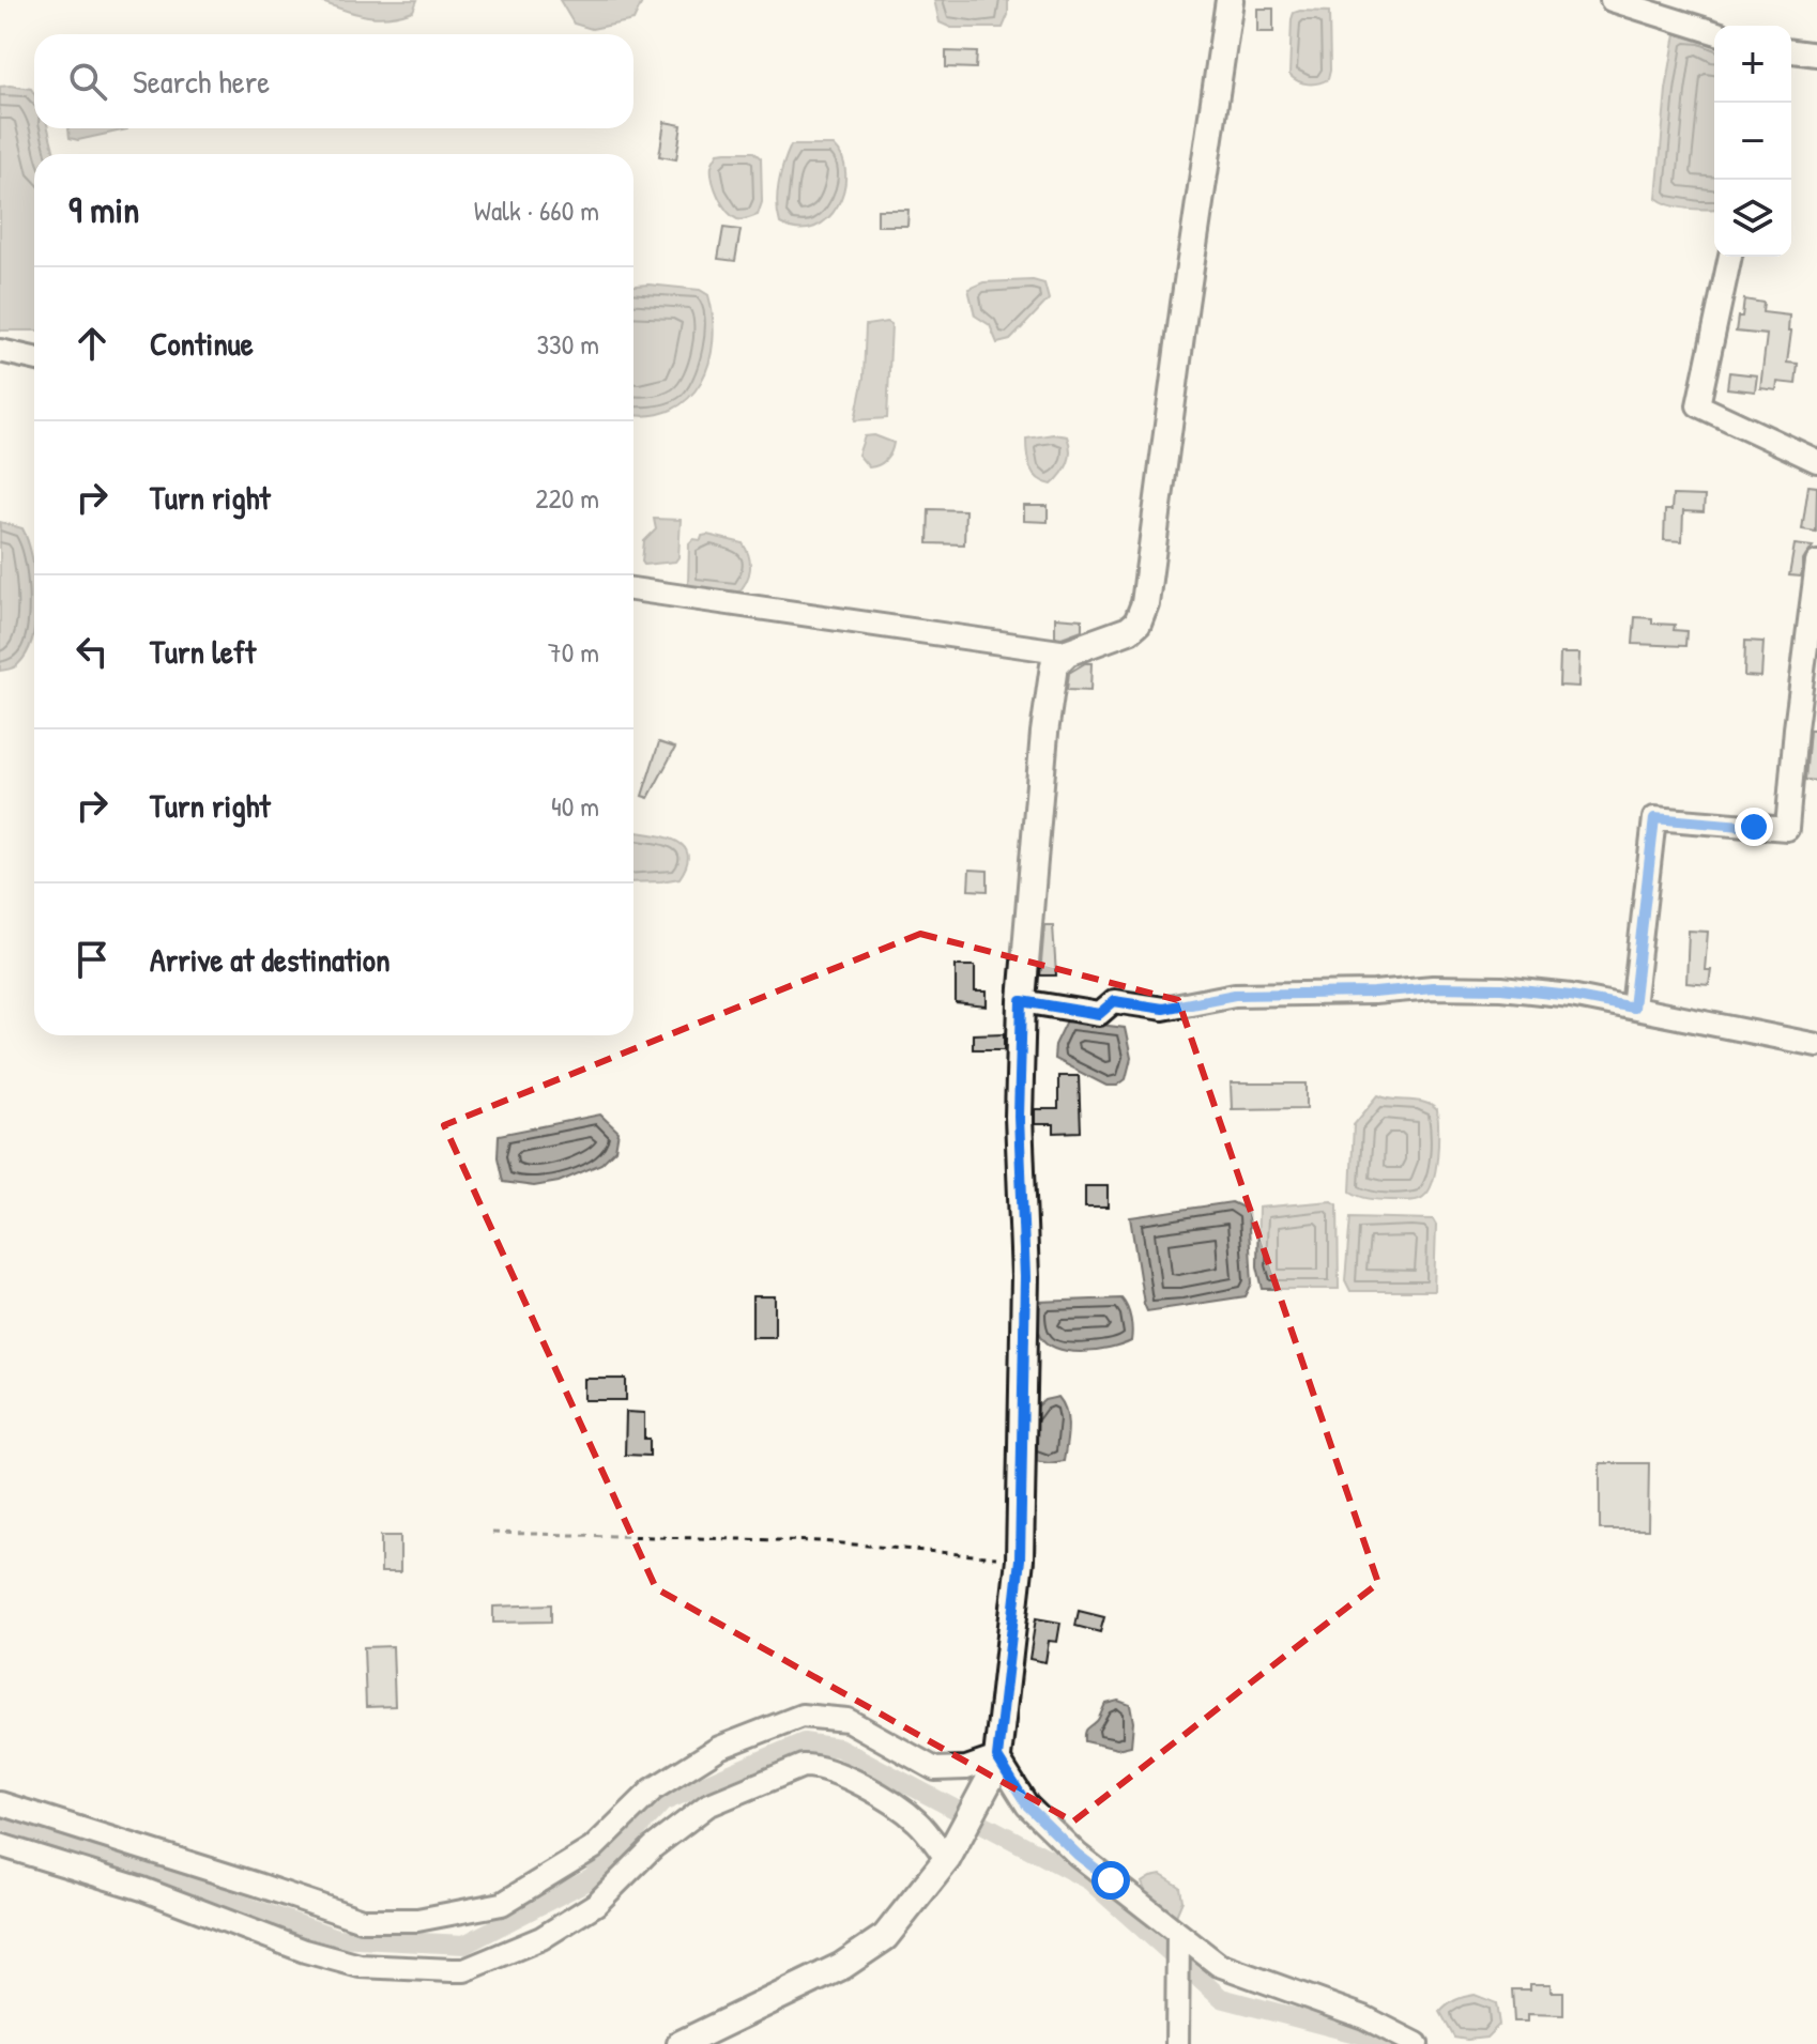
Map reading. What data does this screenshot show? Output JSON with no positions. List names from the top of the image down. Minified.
{"page":{"map_buttons":["+","−"],"search":"Search here","heading":["9 min","Walk · 660 m"],"list":[["Continue","330 m"],["Turn right","220 m"],["Turn left","70 m"],["Turn right","40 m"],"Arrive at destination"]}}
